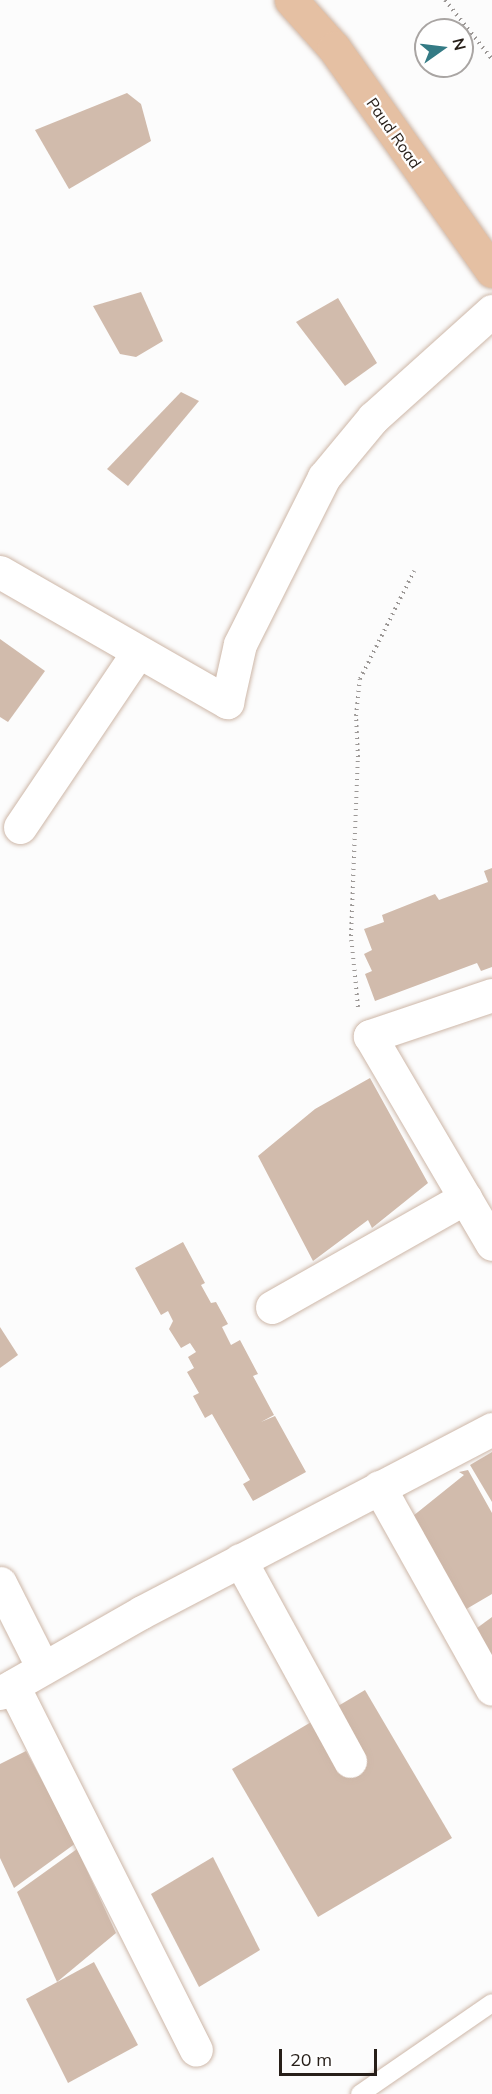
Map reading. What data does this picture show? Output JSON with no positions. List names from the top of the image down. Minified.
{"streets":{"main road":["Paud Road"]},"scale_bar":"20 m","north":"right"}
